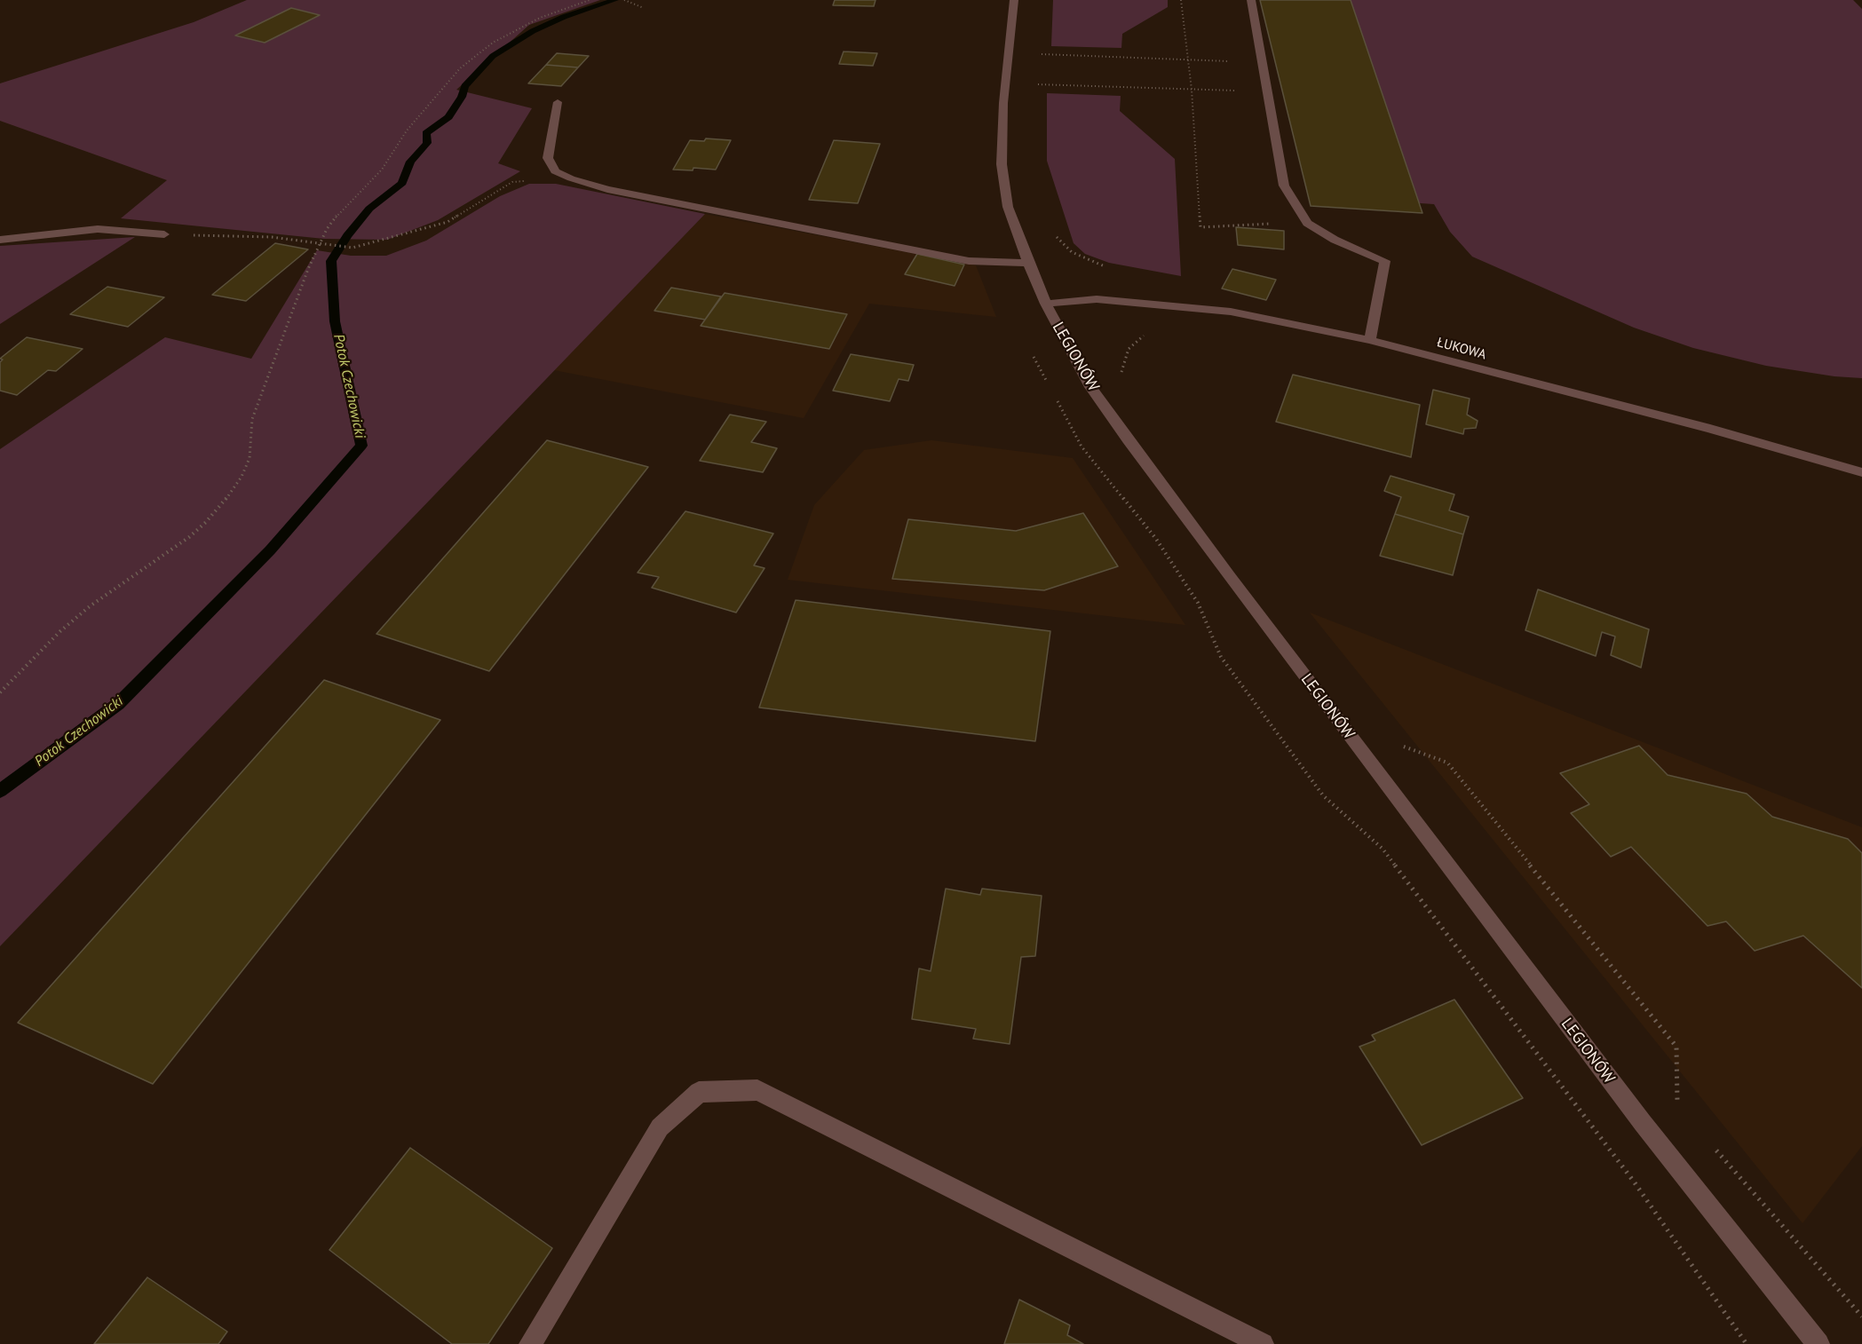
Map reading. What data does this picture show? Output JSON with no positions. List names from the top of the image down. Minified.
{"streets":{"street":["ŁUKOWA","LEGIONÓW"]},"crossings":[["ŁUKOWA","LEGIONÓW"]],"water":["Potok Czechowicki"]}
